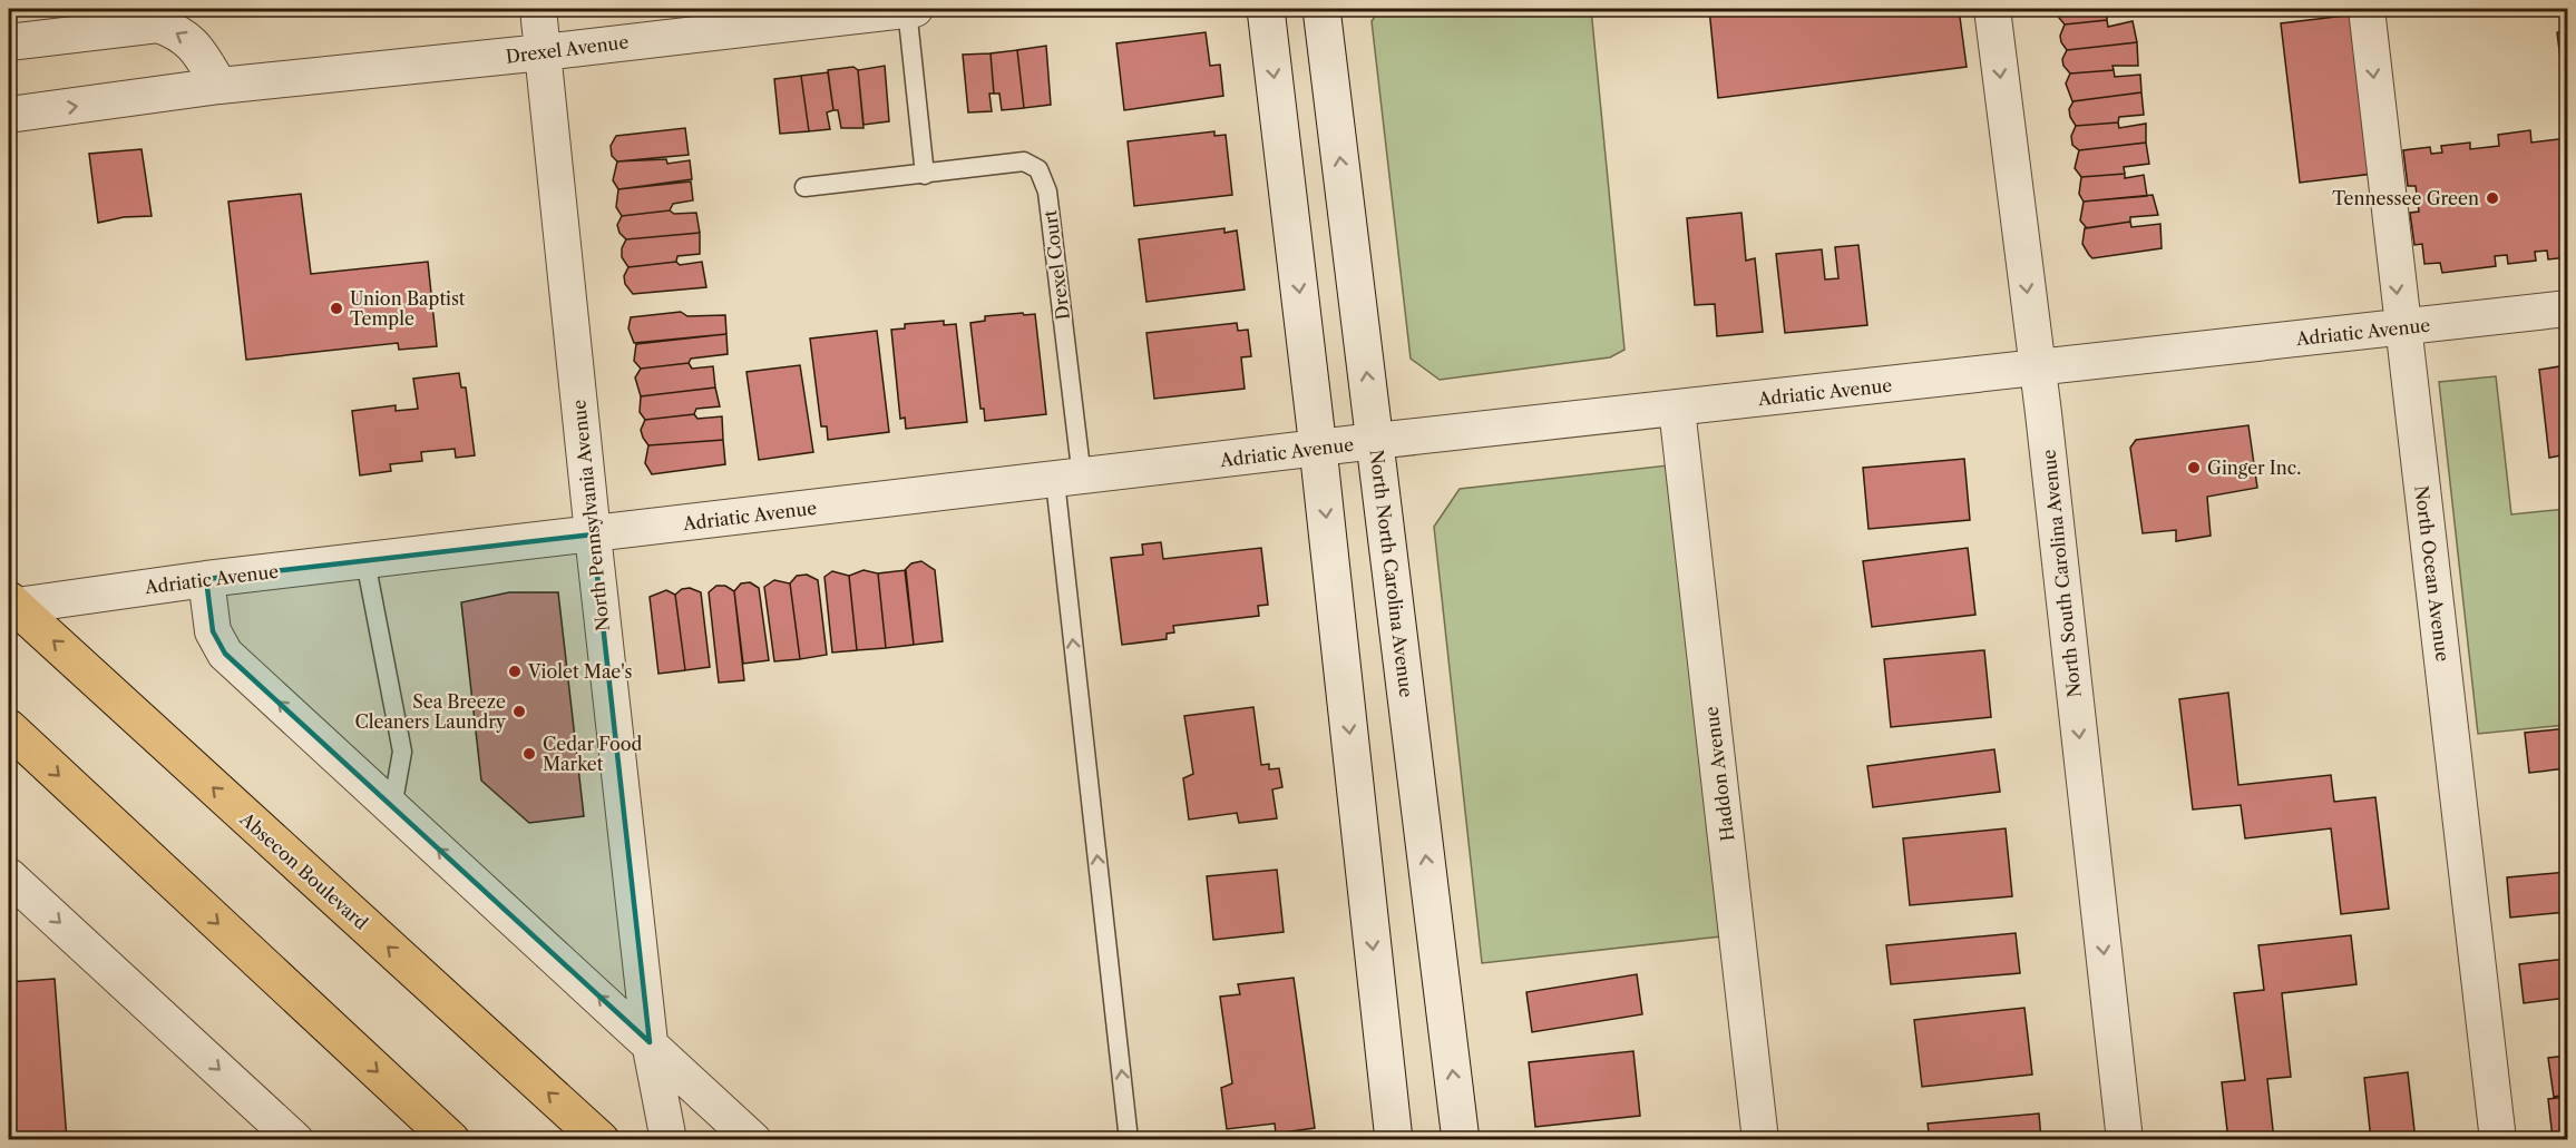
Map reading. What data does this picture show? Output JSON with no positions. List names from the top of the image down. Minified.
{"streets":{"highway":["Absecon Boulevard"],"street":["Drexel Avenue","Adriatic Avenue","North Pennsylvania Avenue","North North Carolina Avenue","North South Carolina Avenue","North Ocean Avenue","Haddon Avenue"],"lane":["Drexel Court"]},"crossings":[["Drexel Avenue","North Pennsylvania Avenue"],["Drexel Court","Adriatic Avenue"],["Adriatic Avenue","North Pennsylvania Avenue"],["Adriatic Avenue","North North Carolina Avenue"],["Adriatic Avenue","North South Carolina Avenue"],["Adriatic Avenue","North Ocean Avenue"],["Adriatic Avenue","Haddon Avenue"],["Adriatic Avenue","Absecon Boulevard"]],"one_way":["Drexel Court","North South Carolina Avenue"],"places":["Tennessee Green","Union Baptist Temple","Ginger Inc.","Violet Mae's","Sea Breeze Cleaners Laundry","Cedar Food Market"]}
